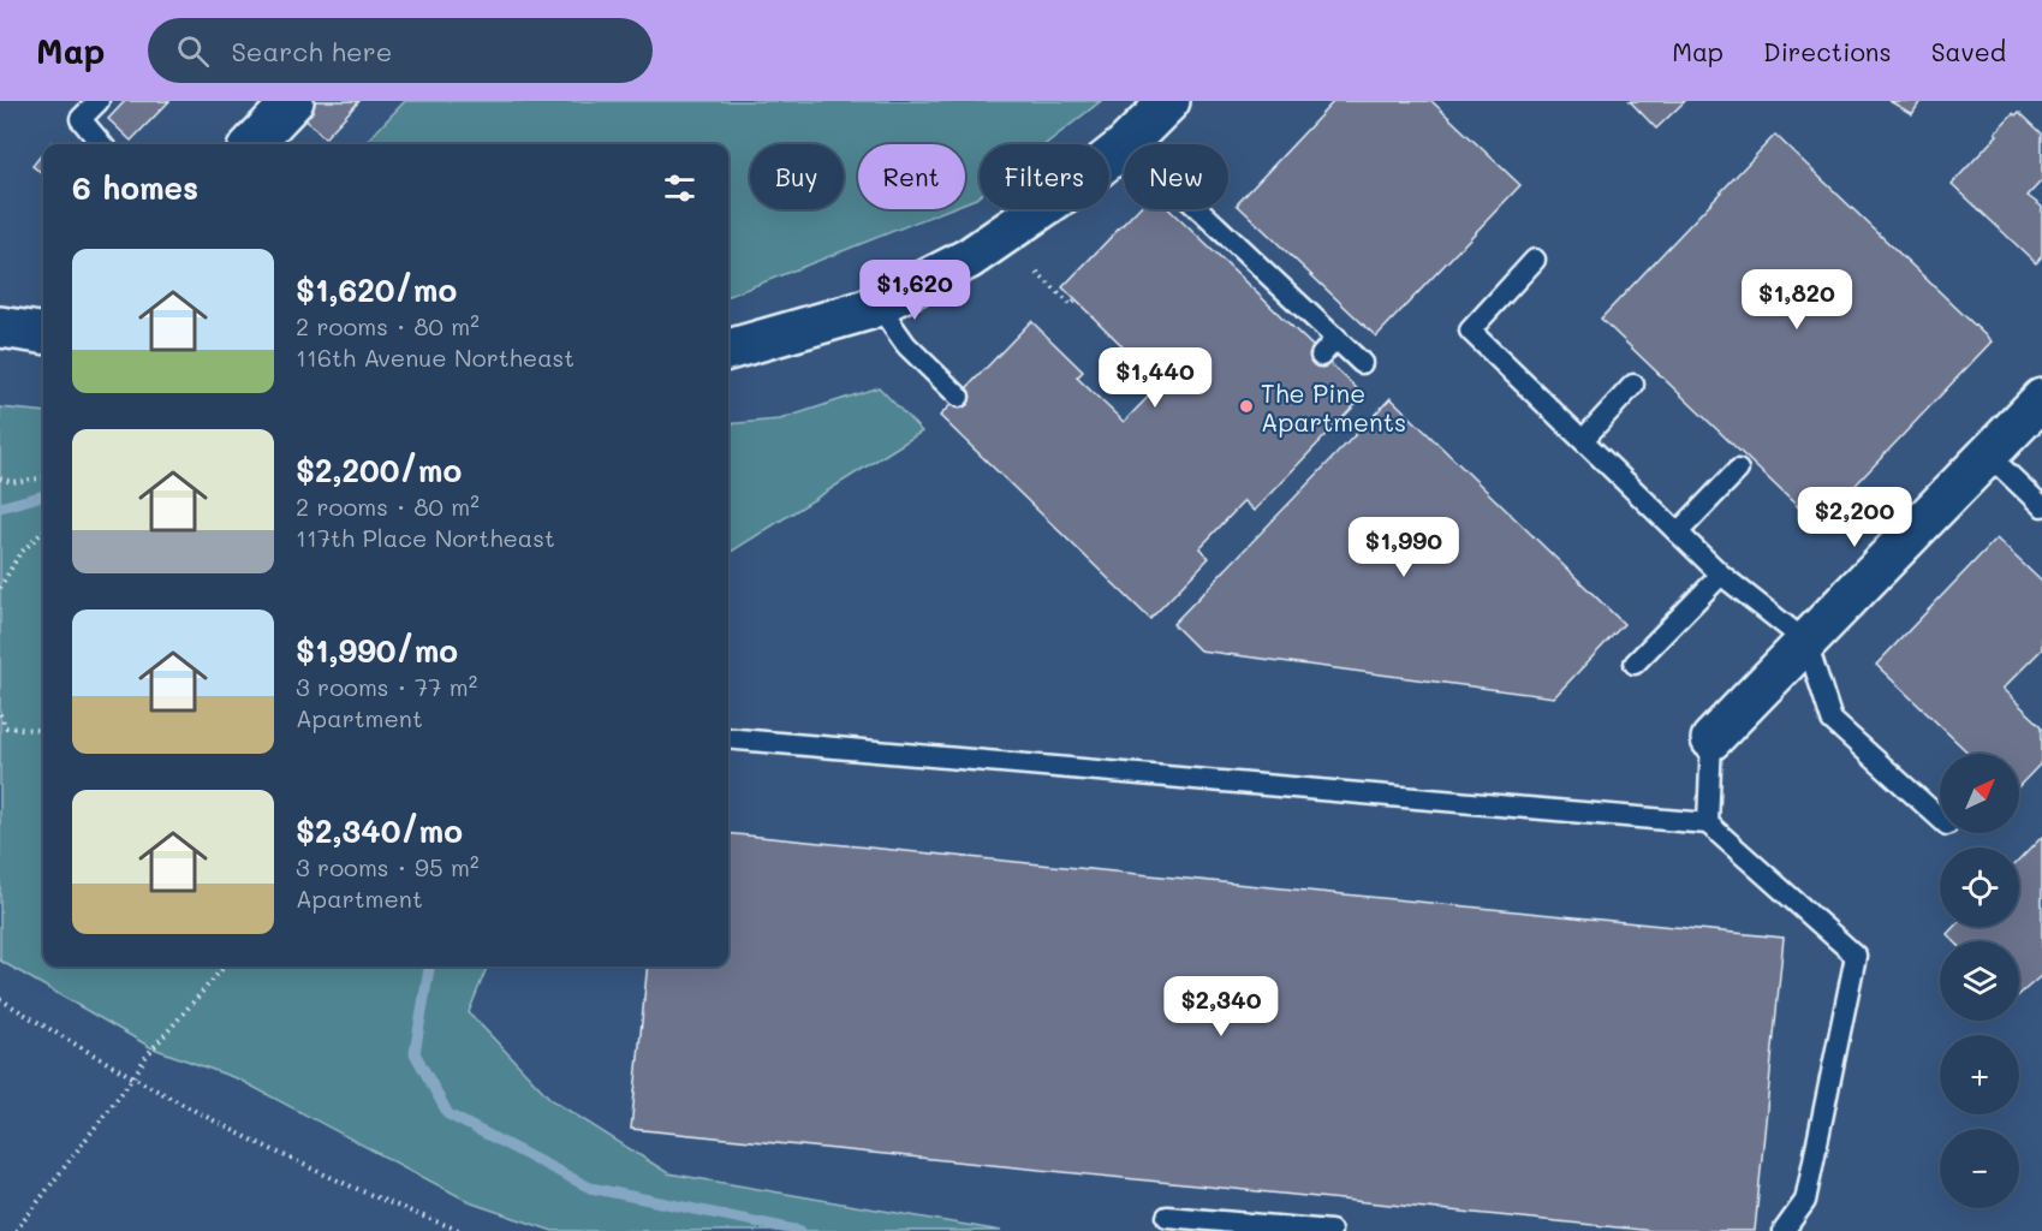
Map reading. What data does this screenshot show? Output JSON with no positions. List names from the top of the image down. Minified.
{"places":["The Pine Apartments"],"north":"top right","page":{"header":"Map","search":"Search here","nav":["Map","Directions","Saved"],"chip":["Buy","Rent","Filters","New"],"heading":"6 homes","list":[{"name":"$1,620/mo","note":"2 rooms · 80 m² · 116th Avenue Northeast"},{"name":"$2,200/mo","note":"2 rooms · 80 m² · 117th Place Northeast"},{"name":"$1,990/mo","note":"3 rooms · 77 m² · Apartment"},{"name":"$2,340/mo","note":"3 rooms · 95 m² · Apartment"}],"price":["$1,620","$1,820","$1,440","$2,200","$1,990","$2,340"],"map_buttons":["+","−"]}}
